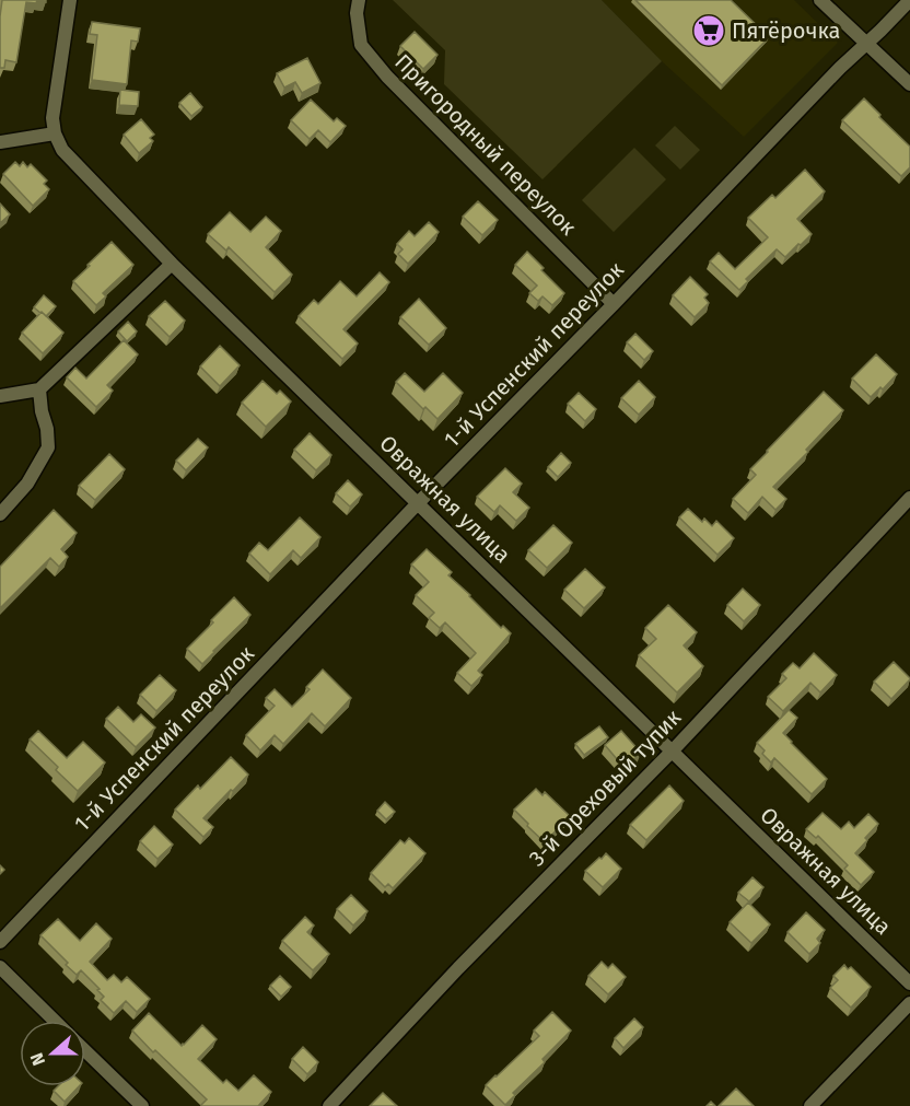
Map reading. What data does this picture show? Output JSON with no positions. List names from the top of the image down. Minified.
{"streets":{"street":["Пригородный переулок","1-й Успенский переулок","Овражная улица","3-й Ореховый тупик"]},"crossings":[["Пригородный переулок","1-й Успенский переулок"],["1-й Успенский переулок","Овражная улица"],["Овражная улица","3-й Ореховый тупик"]],"places":{"supermarket":["Пятёрочка"]},"north":"left"}
